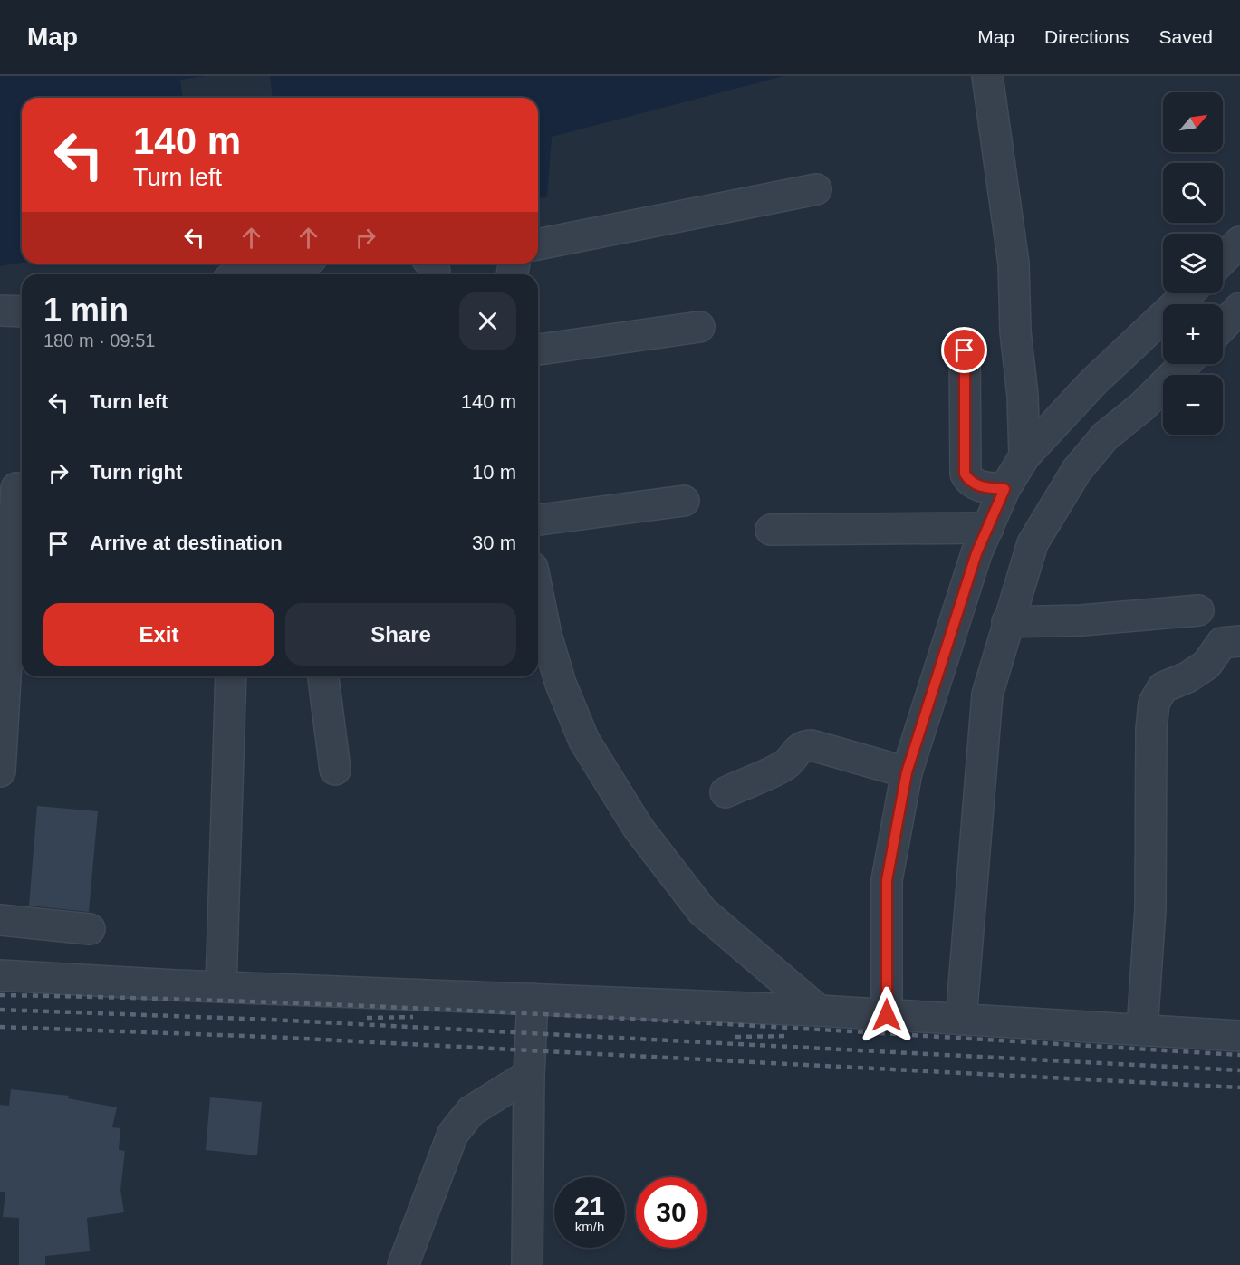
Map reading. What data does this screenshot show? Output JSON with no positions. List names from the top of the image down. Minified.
{"north":"top right","page":{"header":"Map","nav":["Map","Directions","Saved"],"map_buttons":["+","−"],"turn":["140 m","Turn left"],"heading":["1 min","180 m · 09:51"],"list":[{"name":"Turn left","value":"140 m"},{"name":"Turn right","value":"10 m"},{"name":"Arrive at destination","value":"30 m"}],"buttons":["Exit","Share"],"speed":"21 km/h","limit":"30"}}
